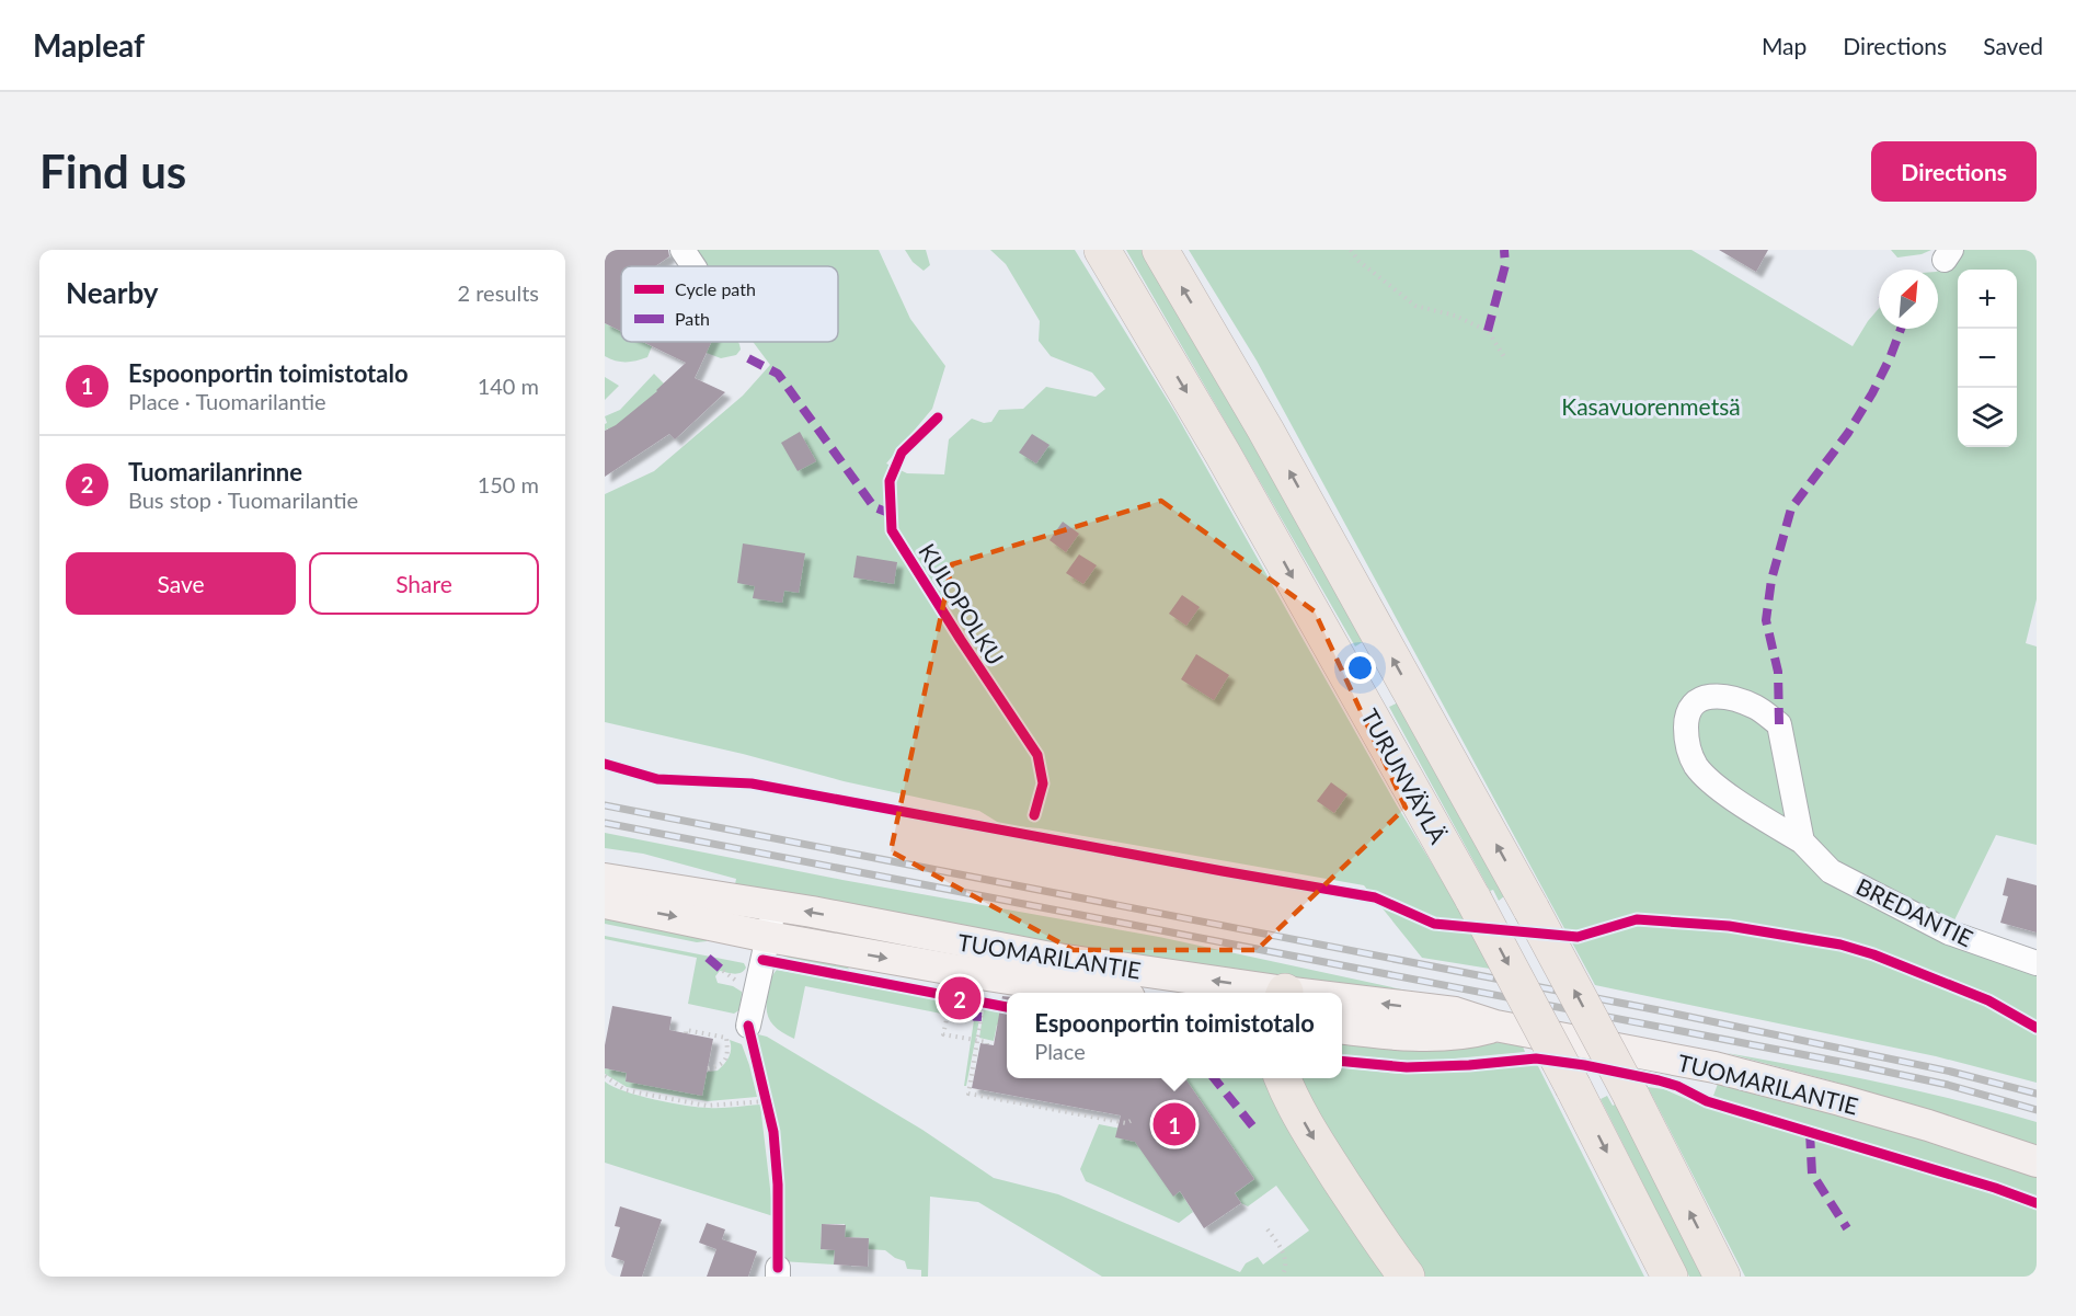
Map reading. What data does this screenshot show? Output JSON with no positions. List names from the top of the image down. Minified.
{"streets":{"highway":["TURUNVÄYLÄ"],"main road":["TUOMARILANTIE"],"street":["BREDANTIE"],"cycle path":["KULOPOLKU"]},"parks":["Kasavuorenmetsä"],"legend":["Cycle path","Path"],"north":"top right","page":{"header":"Mapleaf","nav":["Map","Directions","Saved"],"buttons":["Directions",["Save","Share"]],"title":"Find us","heading":["Nearby","2 results"],"map_buttons":["+","−"],"list":[{"mark":"1","name":"Espoonportin toimistotalo","note":"Place · Tuomarilantie","value":"140 m"},{"mark":"2","name":"Tuomarilanrinne","note":"Bus stop · Tuomarilantie","value":"150 m"}],"pins":["2","1"],"popup":["Espoonportin toimistotalo","Place"]}}
